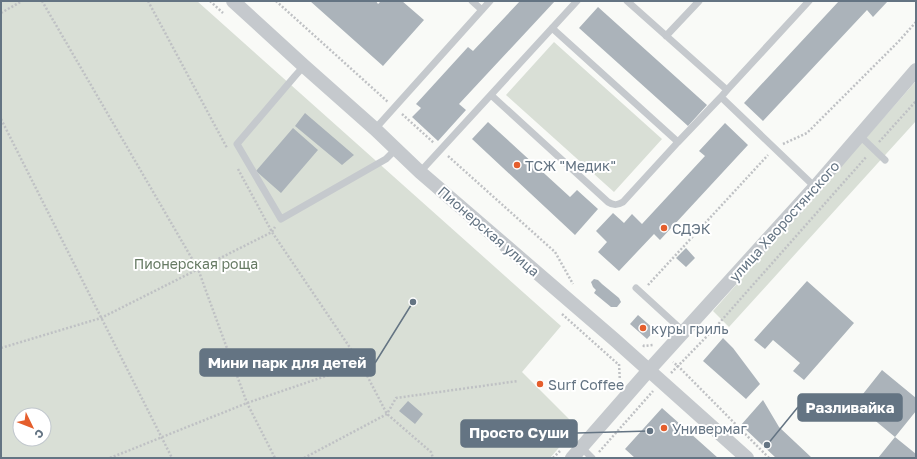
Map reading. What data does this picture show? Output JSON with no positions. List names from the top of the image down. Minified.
{"streets":{"street":["улица Хворостянского","Пионерская улица"]},"crossings":[["улица Хворостянского","Пионерская улица"]],"parks":["Пионерская роща"],"places":["ТСЖ \"Медик\"","СДЭК","Мини парк для детей","куры гриль","Surf Coffee","Универмаг","Просто Суши","Разливайка"],"north":"bottom right"}
